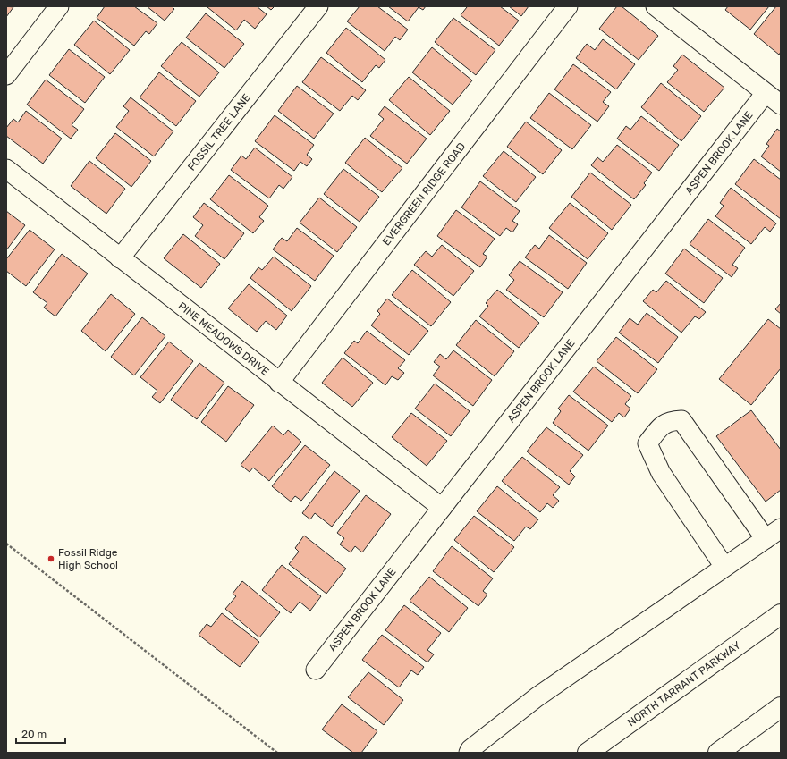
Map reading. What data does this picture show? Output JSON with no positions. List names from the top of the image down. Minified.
{"streets":{"main road":["NORTH TARRANT PARKWAY"],"street":["FOSSIL TREE LANE","ASPEN BROOK LANE","EVERGREEN RIDGE ROAD","PINE MEADOWS DRIVE"]},"crossings":[["FOSSIL TREE LANE","PINE MEADOWS DRIVE"],["ASPEN BROOK LANE","PINE MEADOWS DRIVE"],["EVERGREEN RIDGE ROAD","PINE MEADOWS DRIVE"]],"places":["Fossil Ridge High School"],"scale_bar":"20 m"}
